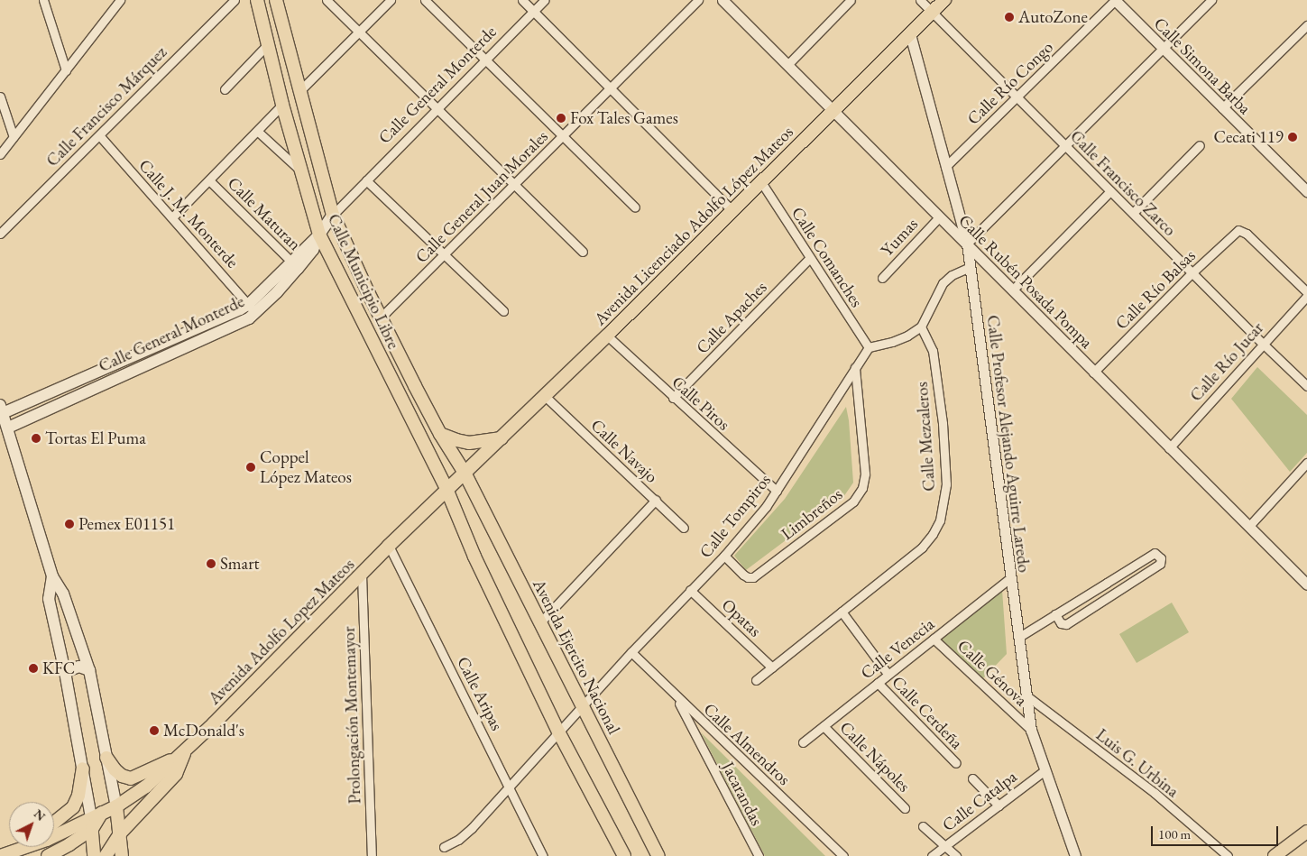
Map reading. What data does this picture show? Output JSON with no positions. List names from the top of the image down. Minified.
{"streets":{"main road":["Calle General Monterde","Avenida Licenciado Adolfo López Mateos","Calle Municipio Libre","Avenida Adolfo Lopez Mateos","Avenida Ejercito Nacional"],"street":["Calle Simona Barba","Calle Río Congo","Calle Francisco Márquez","Calle Francisco Zarco","Calle General Juan Morales","Calle J. M. Monterde","Calle Maturan","Yumas","Calle Comanches","Calle Rubén Posada Pompa","Calle Río Balsas","Calle Apaches","Calle Río Jucar","Calle Piros","Calle Mezcaleros","Calle Profesor Alejando Aguirre Laredo","Calle Navajo","Limbreños","Calle Tompiros","Opatas","Calle Venecia","Calle Génova","Calle Aripas","Calle Cerdeña","Prolongación Montemayor","Calle Almendros","Calle Nápoles","Luis G. Urbina","Jacarandas","Calle Catalpa"]},"crossings":[["Calle Simona Barba","Calle Río Congo"],["Calle Río Congo","Calle Francisco Zarco"],["Calle Río Congo","Calle Profesor Alejando Aguirre Laredo"],["Calle General Monterde","Calle J. M. Monterde"],["Calle General Monterde","Calle Maturan"],["Calle General Monterde","Calle Municipio Libre"],["Calle General Monterde","Avenida Ejercito Nacional"],["Calle Francisco Márquez","Calle J. M. Monterde"],["Calle Francisco Zarco","Avenida Licenciado Adolfo López Mateos"],["Calle Francisco Zarco","Calle Río Balsas"],["Calle Francisco Zarco","Calle Río Jucar"],["Calle General Juan Morales","Avenida Ejercito Nacional"],["Avenida Licenciado Adolfo López Mateos","Calle Comanches"],["Avenida Licenciado Adolfo López Mateos","Calle Rubén Posada Pompa"],["Avenida Licenciado Adolfo López Mateos","Calle Piros"],["Avenida Licenciado Adolfo López Mateos","Calle Profesor Alejando Aguirre Laredo"],["Avenida Licenciado Adolfo López Mateos","Calle Navajo"],["Avenida Licenciado Adolfo López Mateos","Avenida Adolfo Lopez Mateos"],["Avenida Licenciado Adolfo López Mateos","Avenida Ejercito Nacional"],["Yumas","Calle Rubén Posada Pompa"],["Calle Comanches","Calle Apaches"],["Calle Comanches","Calle Tompiros"],["Calle Municipio Libre","Avenida Adolfo Lopez Mateos"],["Calle Rubén Posada Pompa","Calle Río Balsas"],["Calle Rubén Posada Pompa","Calle Río Jucar"],["Calle Rubén Posada Pompa","Calle Profesor Alejando Aguirre Laredo"],["Calle Río Balsas","Calle Río Jucar"],["Calle Apaches","Calle Piros"],["Calle Piros","Calle Tompiros"],["Calle Mezcaleros","Opatas"],["Calle Profesor Alejando Aguirre Laredo","Calle Venecia"],["Calle Profesor Alejando Aguirre Laredo","Calle Génova"],["Calle Profesor Alejando Aguirre Laredo","Luis G. Urbina"],["Calle Profesor Alejando Aguirre Laredo","Calle Catalpa"],["Limbreños","Calle Tompiros"],["Calle Tompiros","Opatas"],["Calle Tompiros","Avenida Ejercito Nacional"],["Calle Tompiros","Calle Aripas"],["Calle Tompiros","Calle Almendros"],["Avenida Adolfo Lopez Mateos","Avenida Ejercito Nacional"],["Avenida Adolfo Lopez Mateos","Calle Aripas"],["Avenida Adolfo Lopez Mateos","Prolongación Montemayor"],["Calle Venecia","Calle Génova"],["Calle Venecia","Calle Cerdeña"],["Calle Venecia","Calle Nápoles"],["Calle Almendros","Jacarandas"]],"places":["AutoZone","Fox Tales Games","Cecati 119","Tortas El Puma","Coppel López Mateos","Pemex E01151","Smart","KFC","McDonald's"],"scale_bar":"100 m","north":"top right"}
